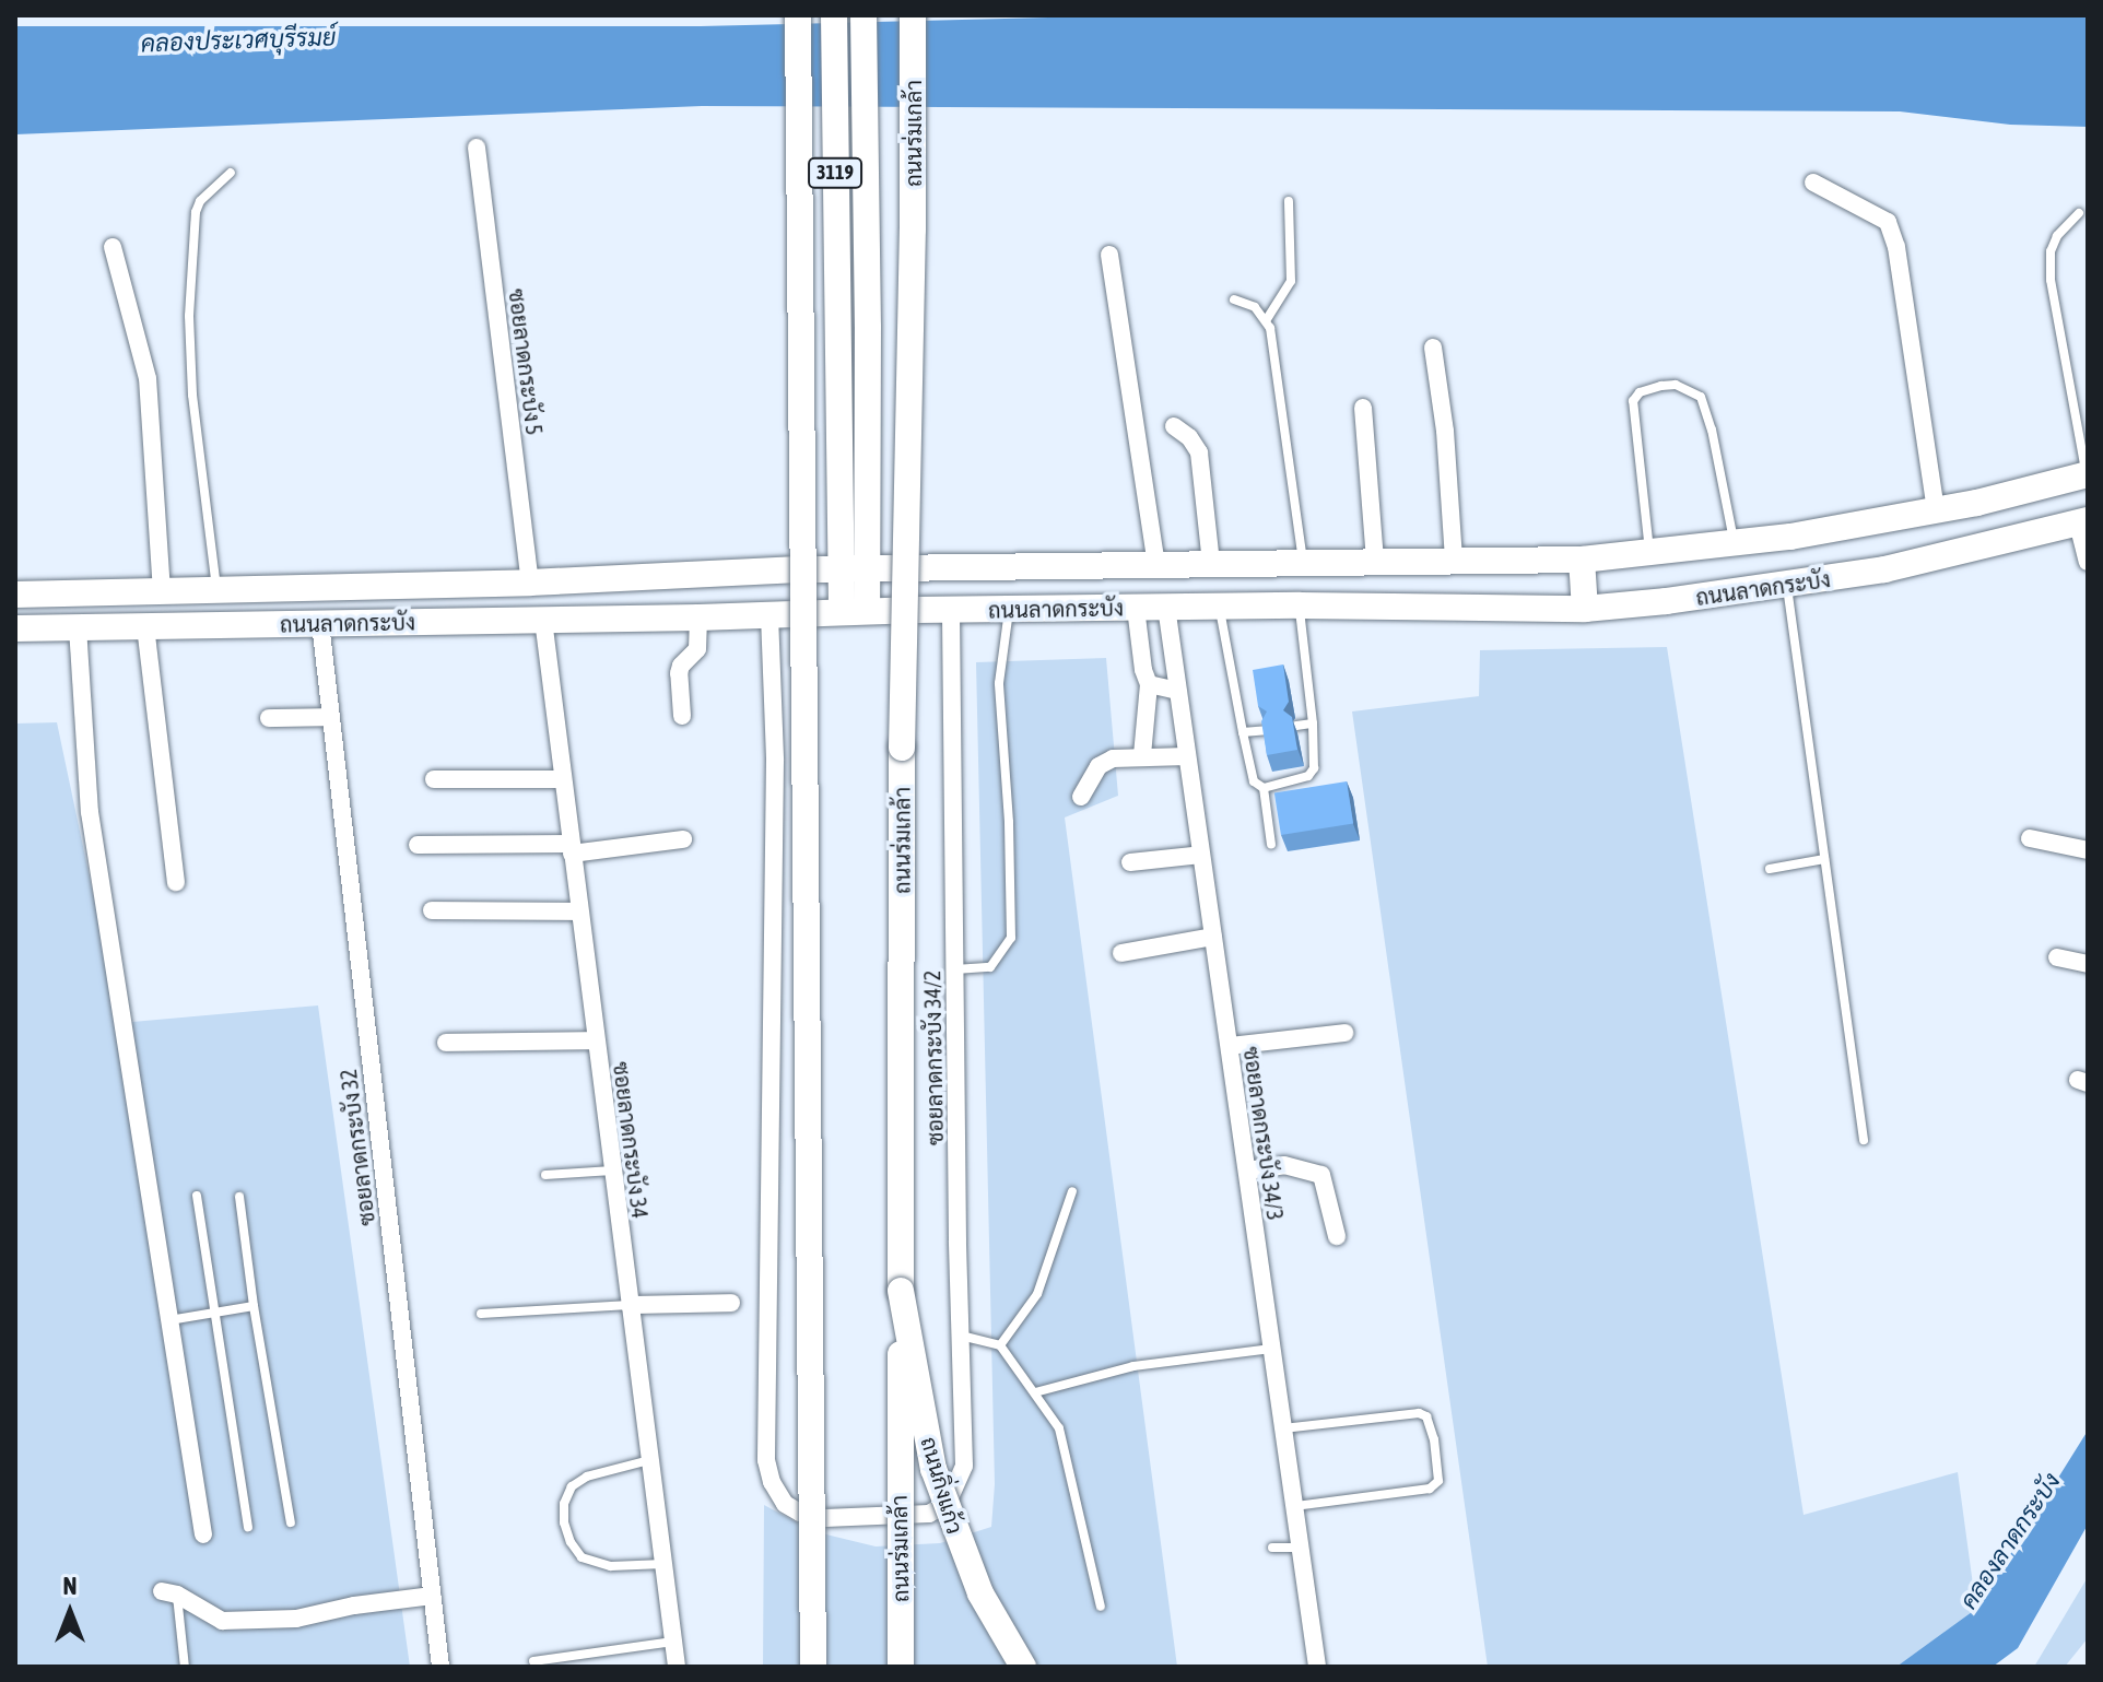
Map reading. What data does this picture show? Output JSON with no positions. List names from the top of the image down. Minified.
{"streets":{"main road":["ถนนร่มเกล้า","3119","ถนนลาดกระบัง","ถนนกิ่งแก้ว"],"street":["ซอยลาดกระบัง 5","ซอยลาดกระบัง 34/2","ซอยลาดกระบัง 34/3","ซอยลาดกระบัง 34","ซอยลาดกระบัง 32"]},"crossings":[["ถนนร่มเกล้า","ถนนกิ่งแก้ว"],["3119","ถนนลาดกระบัง"],["ซอยลาดกระบัง 5","ถนนลาดกระบัง"],["ถนนลาดกระบัง","ซอยลาดกระบัง 34/2"],["ถนนลาดกระบัง","ซอยลาดกระบัง 34/3"],["ถนนลาดกระบัง","ซอยลาดกระบัง 34"],["ถนนลาดกระบัง","ซอยลาดกระบัง 32"]],"water":["คลองประเวศบุรีรมย์","คลองลาดกระบัง"],"north":"top"}
